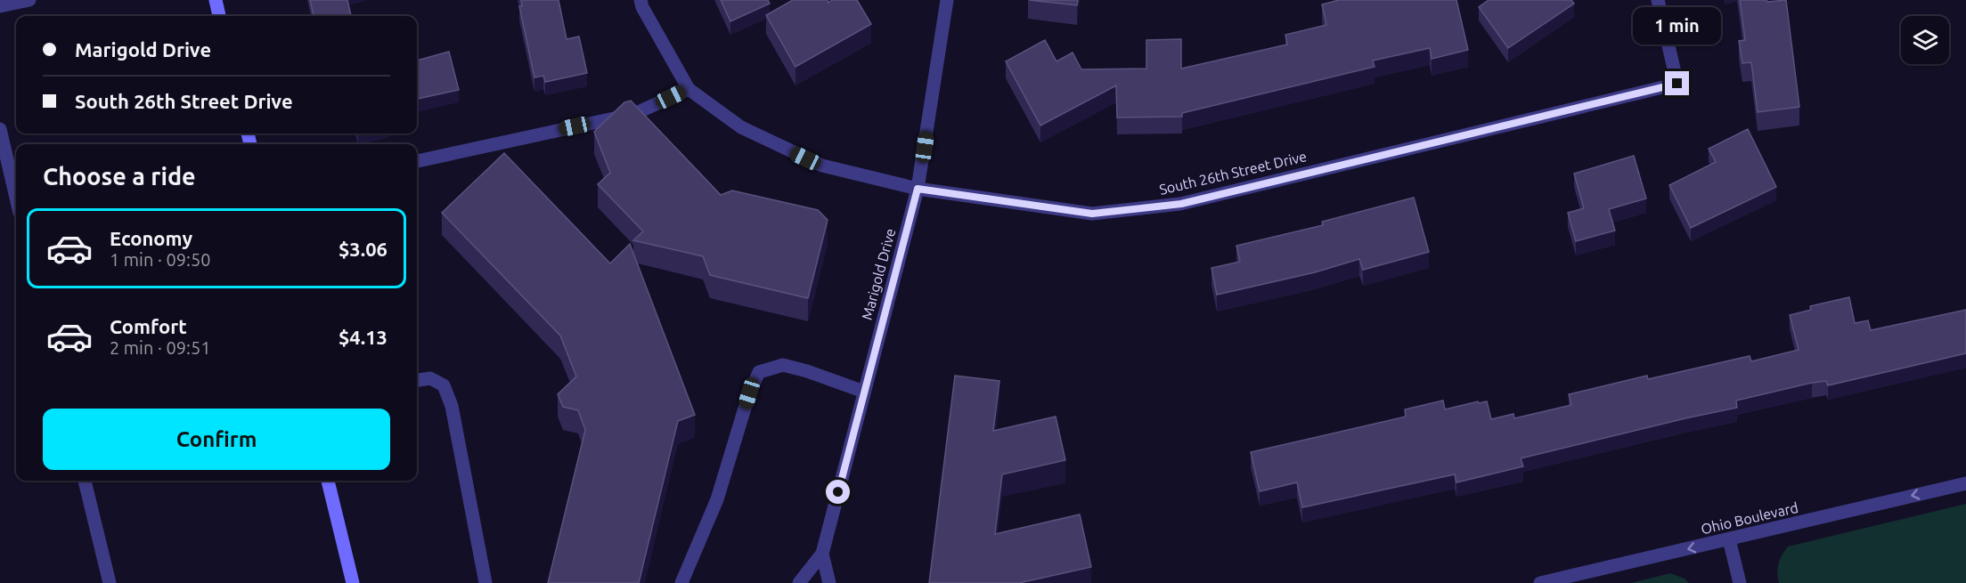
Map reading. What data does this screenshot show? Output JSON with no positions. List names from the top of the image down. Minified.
{"streets":{"street":["South 26th Street Drive","Marigold Drive","Ohio Boulevard"]},"crossings":[["South 26th Street Drive","Marigold Drive"]],"one_way":["Ohio Boulevard"],"page":{"bubble":"1 min","banner":["Marigold Drive","South 26th Street Drive"],"heading":"Choose a ride","list":[{"name":"Economy","note":"1 min · 09:50","value":"$3.06"},{"name":"Comfort","note":"2 min · 09:51","value":"$4.13"}],"buttons":"Confirm"}}
